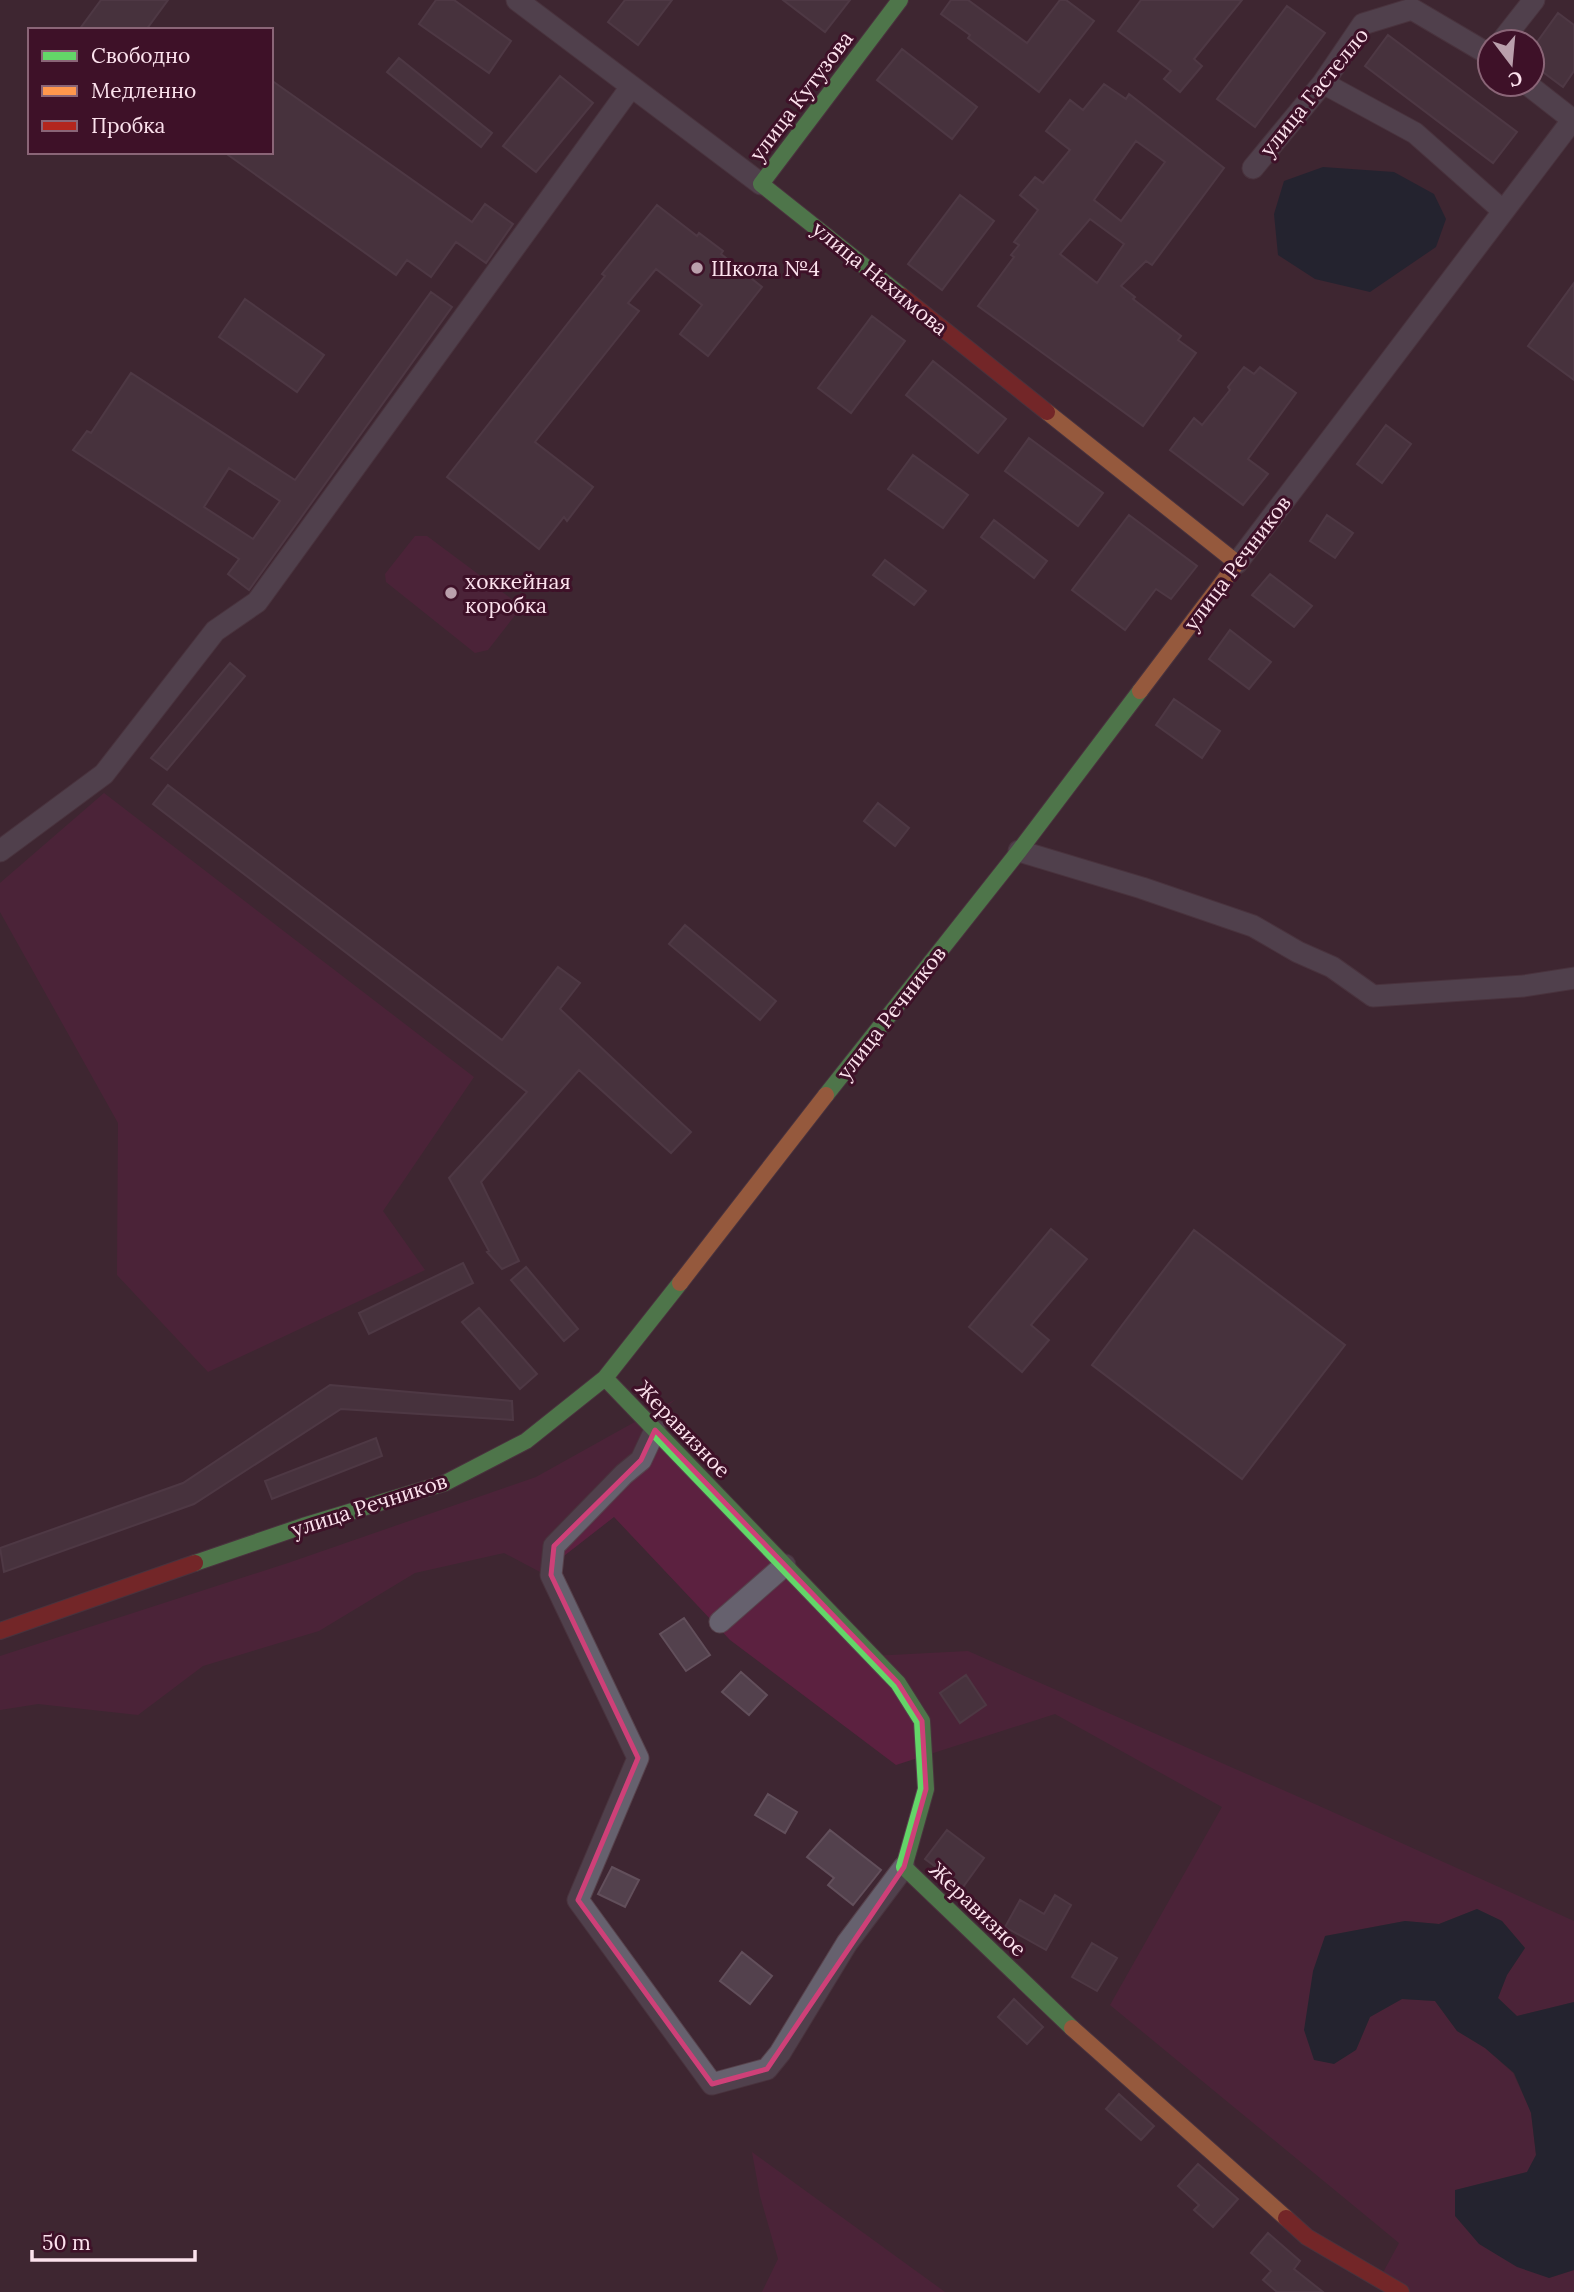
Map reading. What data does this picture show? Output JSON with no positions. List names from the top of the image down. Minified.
{"streets":{"street":["улица Гастелло","улица Кутузова","улица Нахимова","улица Речников","Жеравизное"]},"crossings":[["улица Кутузова","улица Нахимова"],["улица Нахимова","улица Речников"],["улица Речников","Жеравизное"]],"places":["Школа №4","хоккейная коробка"],"legend":["Свободно","Медленно","Пробка"],"scale_bar":"50 m","north":"bottom"}
